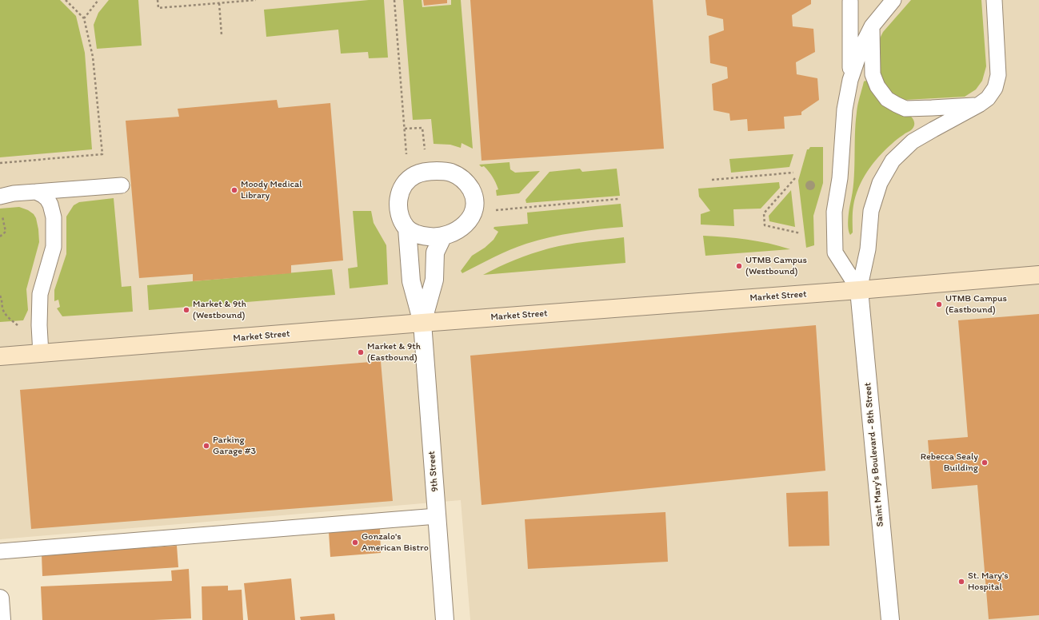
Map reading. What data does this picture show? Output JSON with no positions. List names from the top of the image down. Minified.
{"streets":{"main road":["Market Street"],"street":["Saint Mary's Boulevard - 8th Street","9th Street"]},"crossings":[["Market Street","Saint Mary's Boulevard - 8th Street"],["Market Street","9th Street"]],"places":["Moody Medical Library","UTMB Campus (Westbound)","UTMB Campus (Eastbound)","Market & 9th (Westbound)","Market & 9th (Eastbound)","Parking Garage #3","Rebecca Sealy Building","Gonzalo's American Bistro","St. Mary's Hospital"]}
